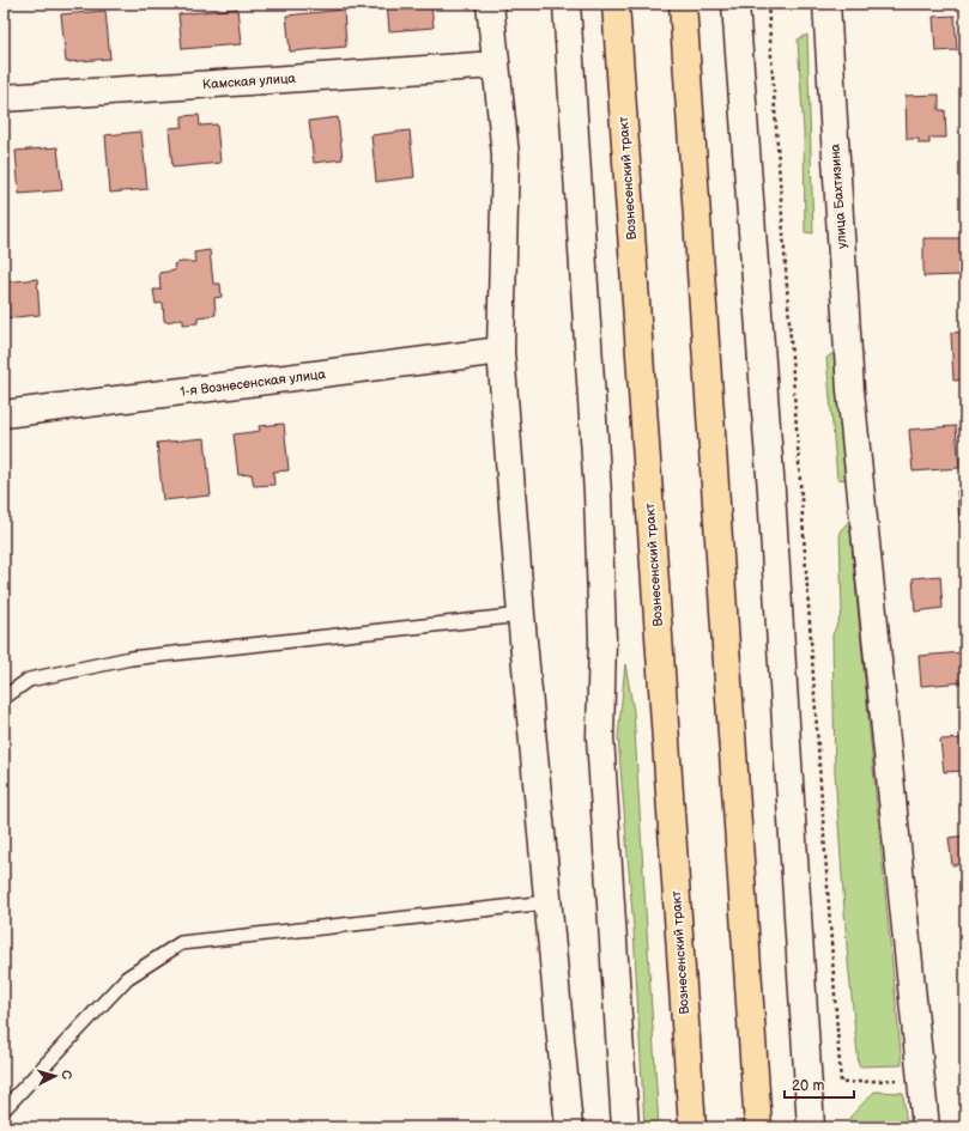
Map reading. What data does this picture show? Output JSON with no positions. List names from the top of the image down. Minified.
{"streets":{"main road":["Вознесенский тракт"],"street":["Камская улица","улица Бахтизина","1-я Вознесенская улица"]},"scale_bar":"20 m","north":"right"}
